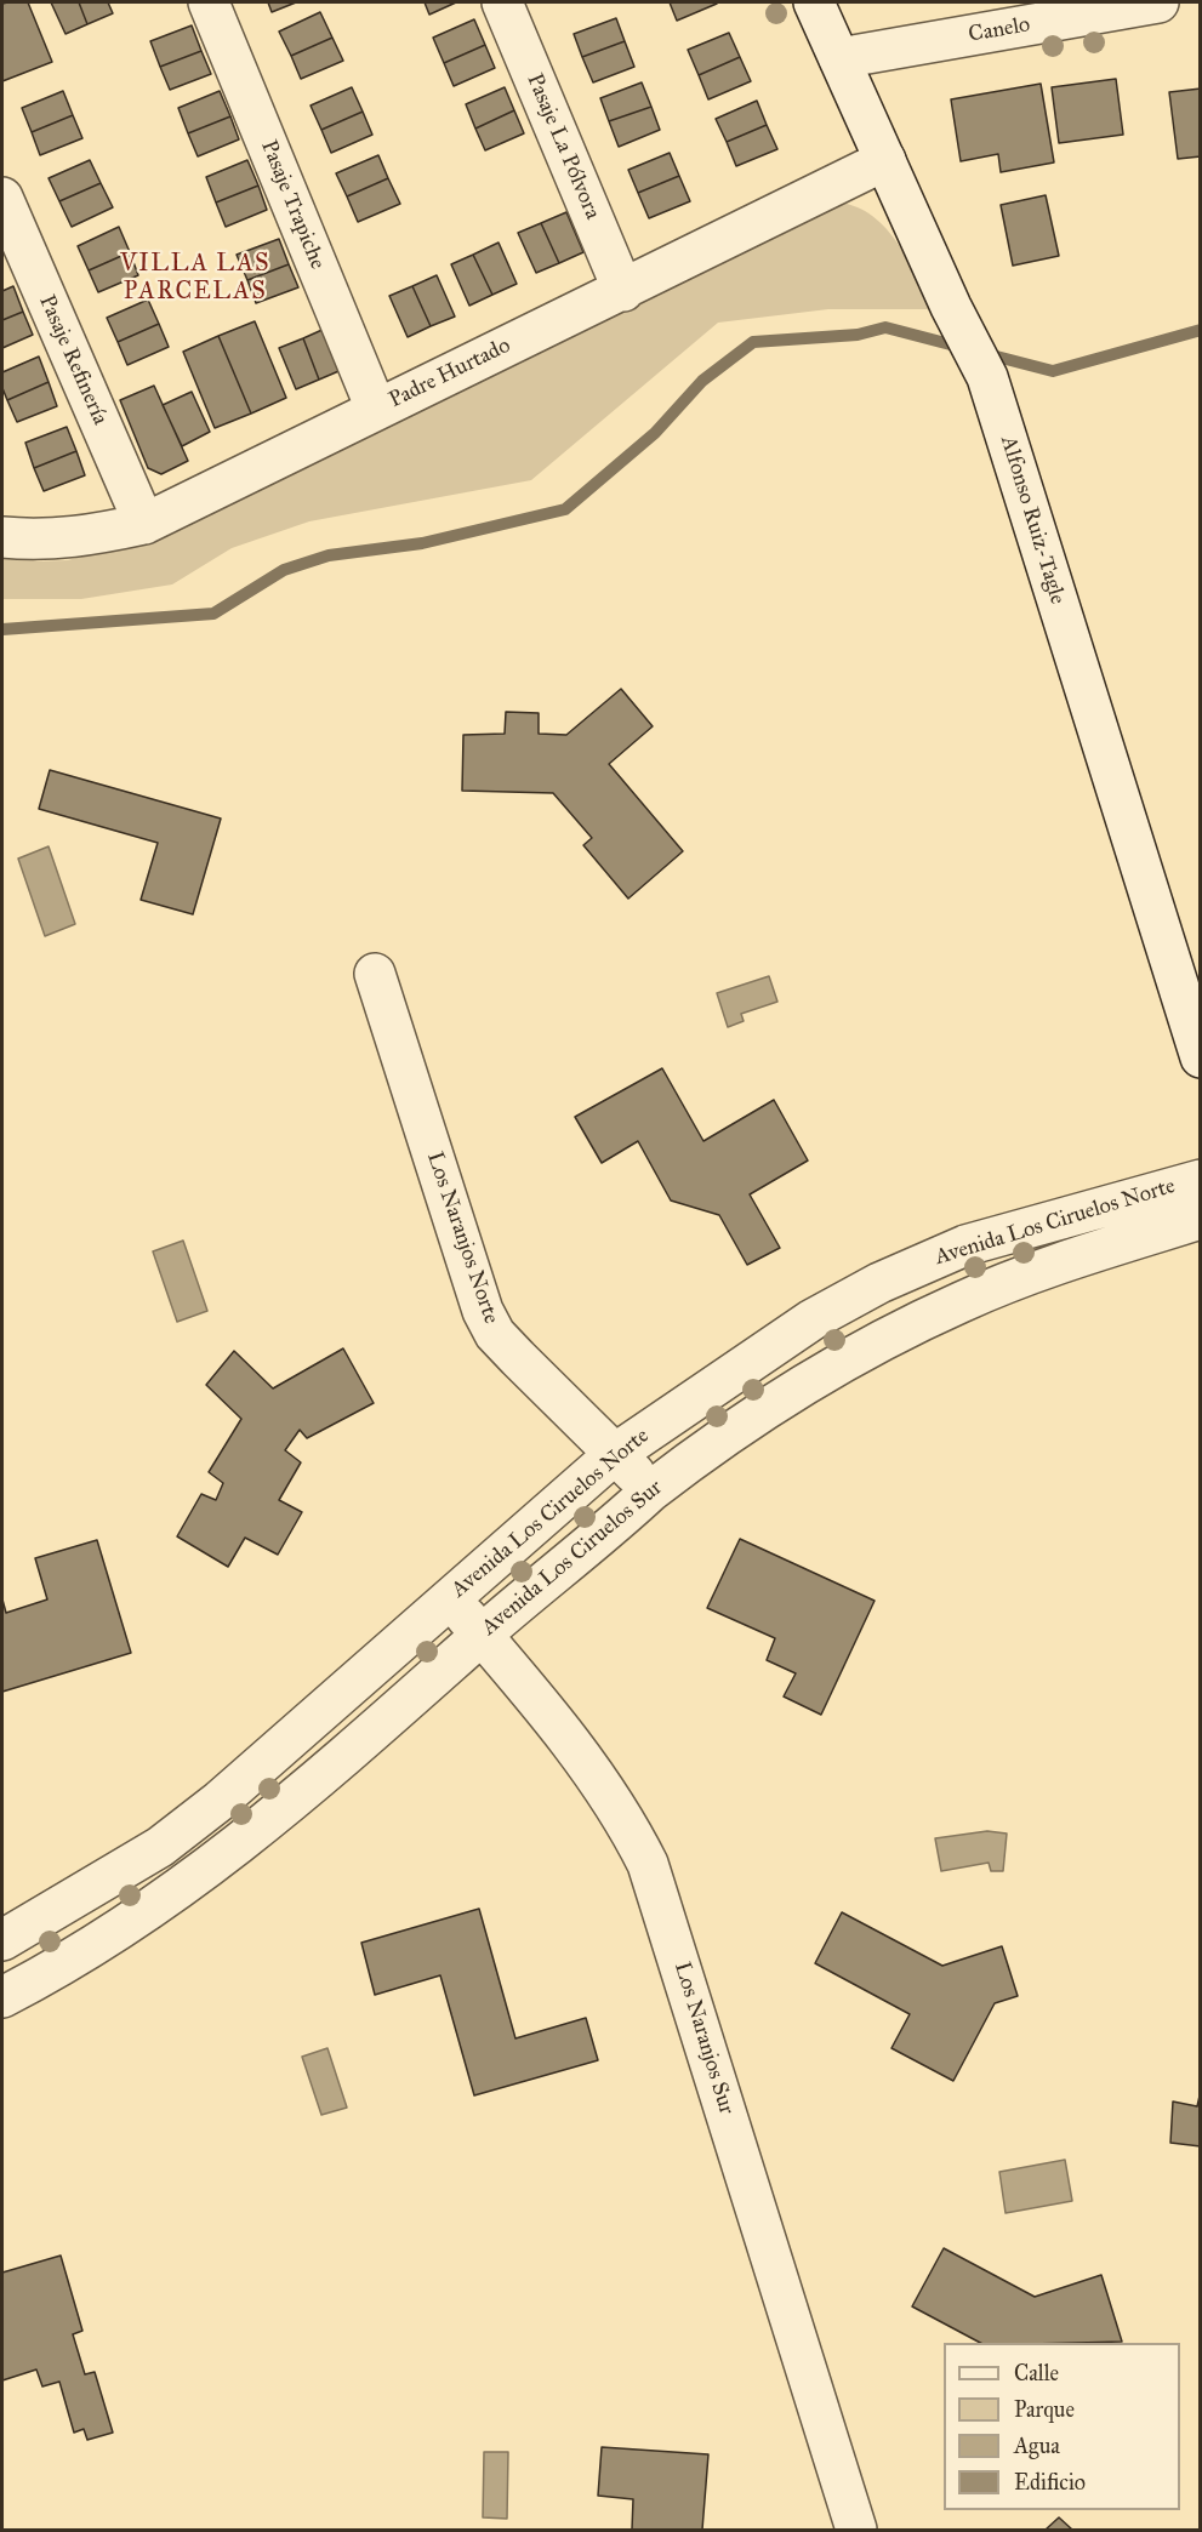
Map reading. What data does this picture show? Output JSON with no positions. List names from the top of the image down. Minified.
{"streets":{"street":["Canelo","Pasaje La Pólvora","Pasaje Trapiche","Pasaje Refinería","Padre Hurtado","Alfonso Ruiz-Tagle","Avenida Los Ciruelos Norte","Los Naranjos Norte","Avenida Los Ciruelos Sur","Los Naranjos Sur"]},"crossings":[["Canelo","Alfonso Ruiz-Tagle"],["Pasaje La Pólvora","Padre Hurtado"],["Pasaje Trapiche","Padre Hurtado"],["Pasaje Refinería","Padre Hurtado"],["Padre Hurtado","Alfonso Ruiz-Tagle"],["Avenida Los Ciruelos Norte","Los Naranjos Norte"],["Avenida Los Ciruelos Norte","Los Naranjos Sur"],["Los Naranjos Norte","Avenida Los Ciruelos Sur"],["Avenida Los Ciruelos Sur","Los Naranjos Sur"]],"districts":["VILLA LAS PARCELAS"],"legend":["Calle","Parque","Agua","Edificio"]}
